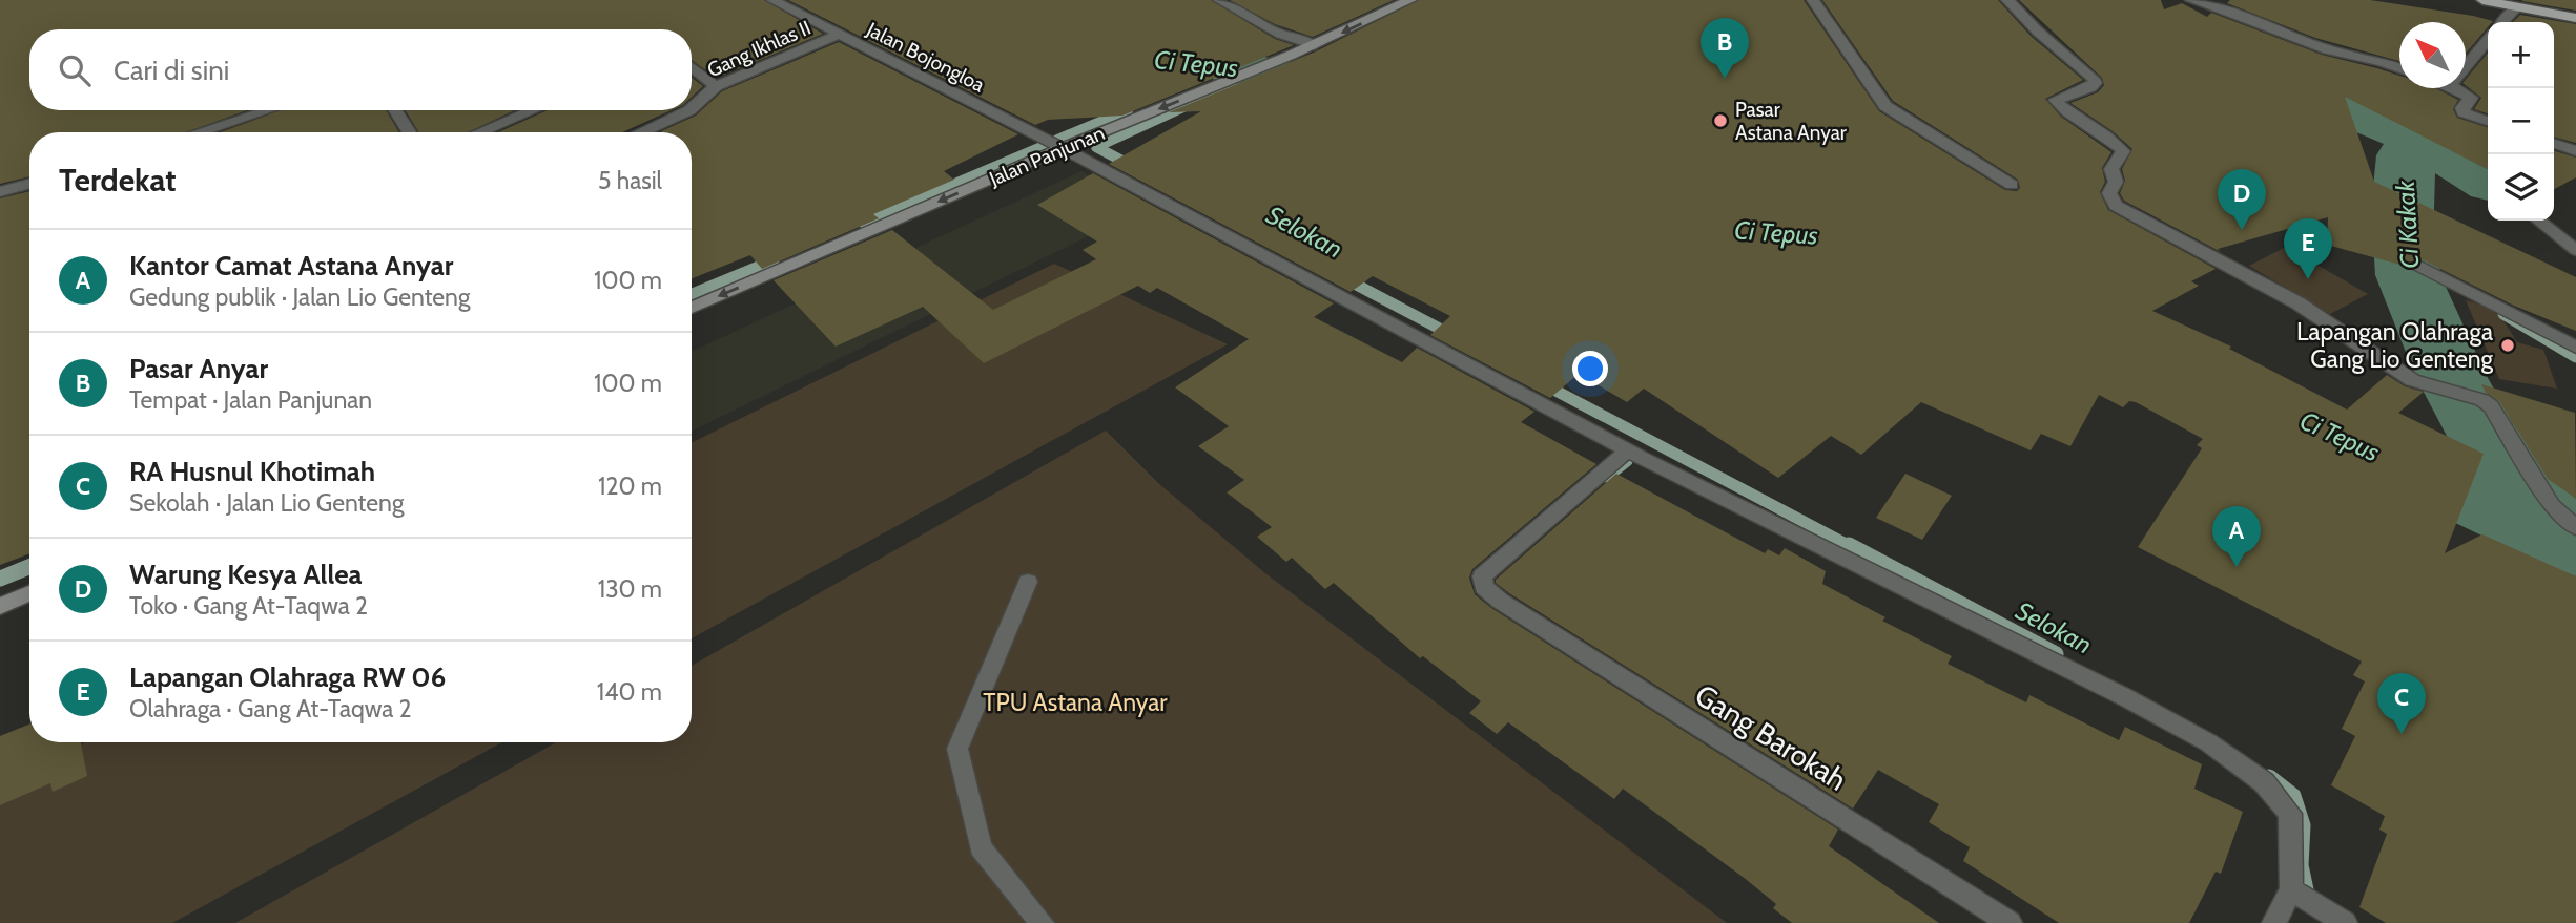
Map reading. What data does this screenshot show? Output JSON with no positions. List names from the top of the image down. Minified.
{"streets":{"main road":["Jalan Panjunan"],"street":["Gang Ikhlas II","Jalan Bojongloa","Gang Barokah"]},"crossings":[["Gang Ikhlas II","Jalan Bojongloa"],["Jalan Bojongloa","Jalan Panjunan"],["Jalan Bojongloa","Gang Barokah"]],"one_way":["Jalan Panjunan"],"water":["Ci Tepus","Ci Kakak","Selokan"],"parks":["TPU Astana Anyar"],"places":["Pasar Astana Anyar","Lapangan Olahraga Gang Lio Genteng"],"north":"top left","page":{"pins":["B","D","E","A","C"],"map_buttons":["+","−"],"search":"Cari di sini","heading":["Terdekat","5 hasil"],"list":[{"mark":"A","name":"Kantor Camat Astana Anyar","note":"Gedung publik · Jalan Lio Genteng","value":"100 m"},{"mark":"B","name":"Pasar Anyar","note":"Tempat · Jalan Panjunan","value":"100 m"},{"mark":"C","name":"RA Husnul Khotimah","note":"Sekolah · Jalan Lio Genteng","value":"120 m"},{"mark":"D","name":"Warung Kesya Allea","note":"Toko · Gang At-Taqwa 2","value":"130 m"},{"mark":"E","name":"Lapangan Olahraga RW 06","note":"Olahraga · Gang At-Taqwa 2","value":"140 m"}]}}
